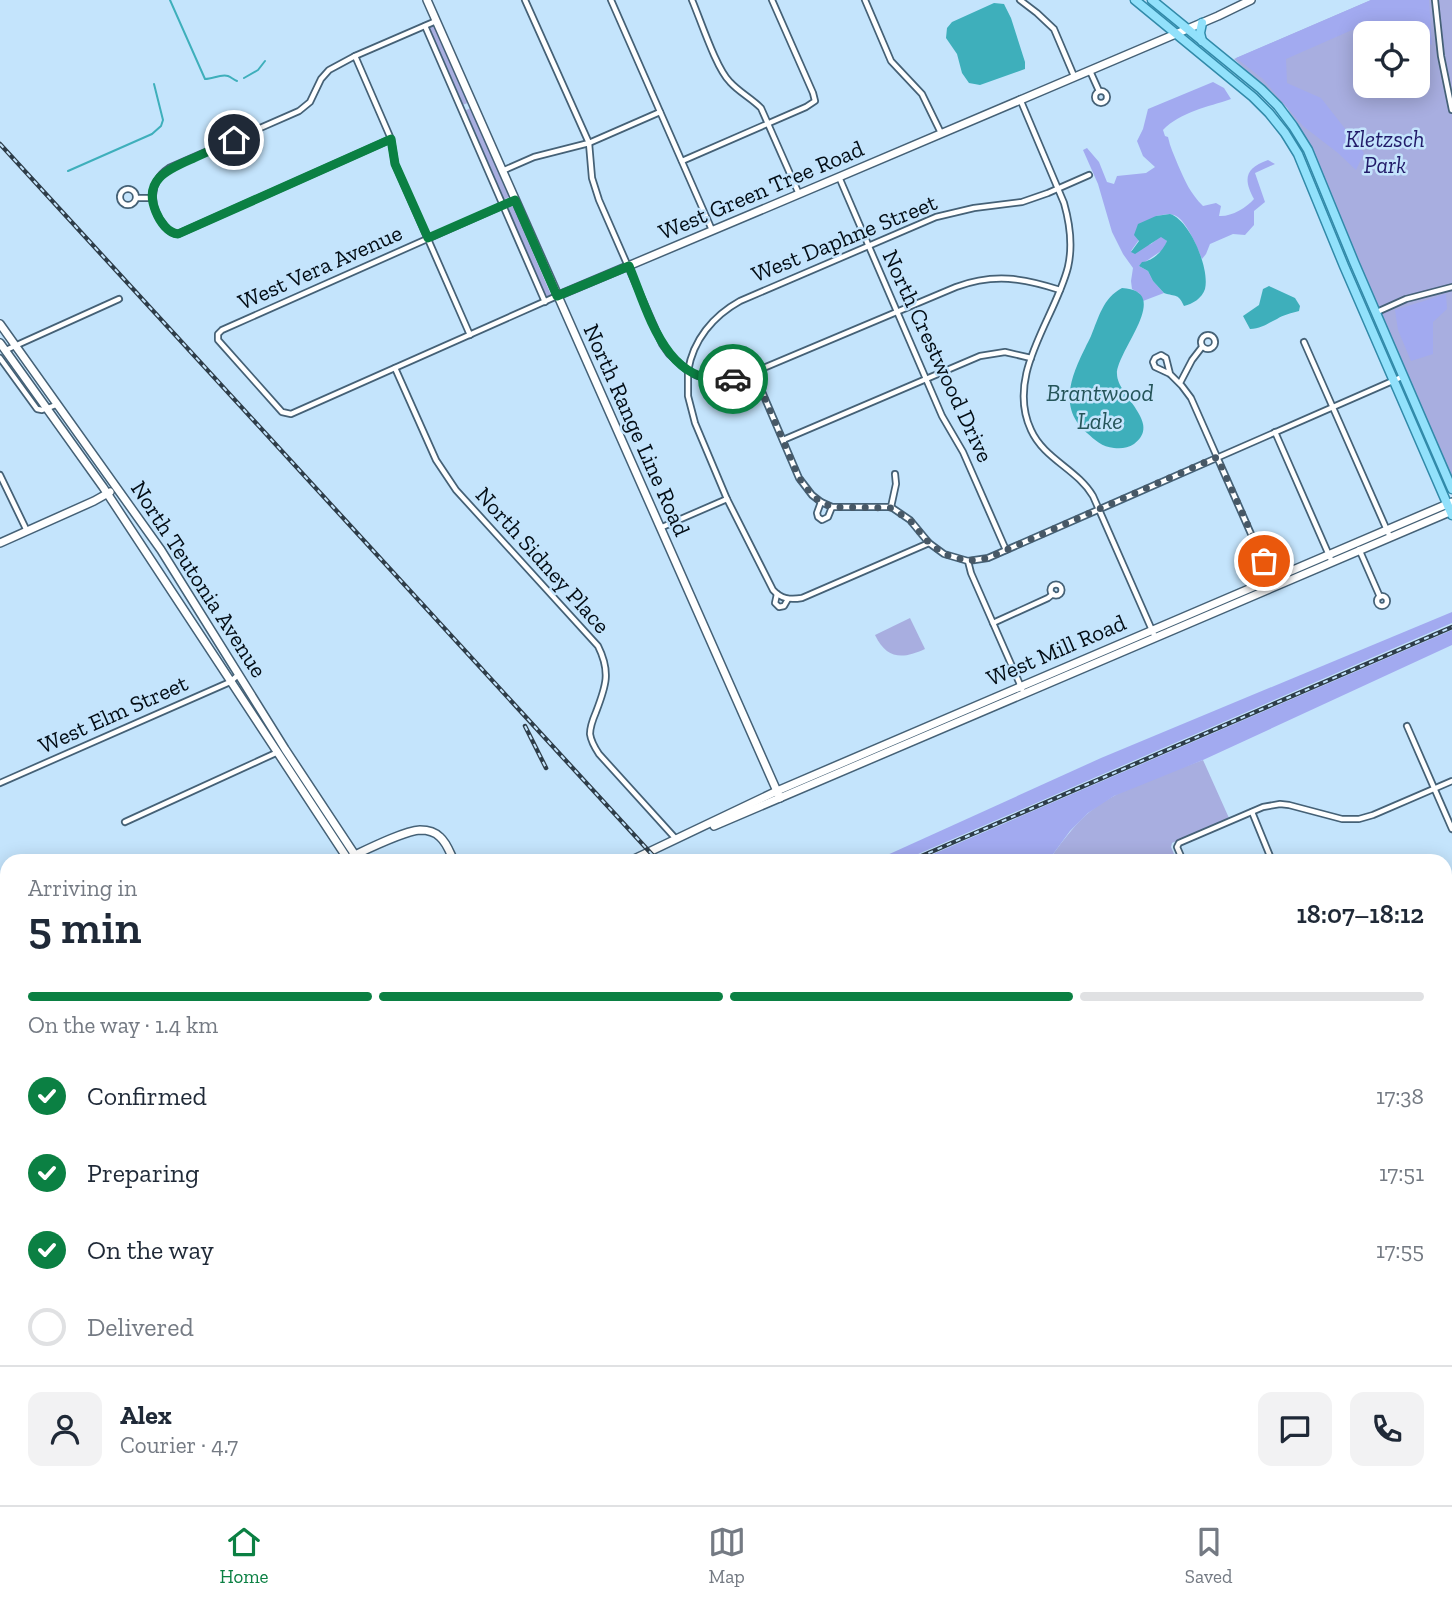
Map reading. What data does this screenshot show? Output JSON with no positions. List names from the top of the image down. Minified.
{"streets":{"main road":["West Green Tree Road","North Range Line Road","North Teutonia Avenue","West Mill Road"],"street":["West Daphne Street","West Vera Avenue","North Crestwood Drive","North Sidney Place","West Elm Street"]},"crossings":[["West Green Tree Road","West Vera Avenue"],["West Green Tree Road","North Crestwood Drive"],["West Green Tree Road","North Range Line Road"],["West Green Tree Road","North Sidney Place"],["West Daphne Street","North Crestwood Drive"],["West Vera Avenue","North Range Line Road"],["North Range Line Road","West Mill Road"],["North Sidney Place","West Mill Road"],["North Teutonia Avenue","West Elm Street"]],"water":["Brantwood Lake"],"parks":["Kletzsch Park"],"page":{"heading":["5 min","Arriving in","18:07–18:12"],"panel":["Alex","Courier · 4.7"],"bar":"On the way · 1.4 km","list":[["Confirmed","17:38"],["Preparing","17:51"],["On the way","17:55"],"Delivered"],"tabs":["Home","Map","Saved"]}}
